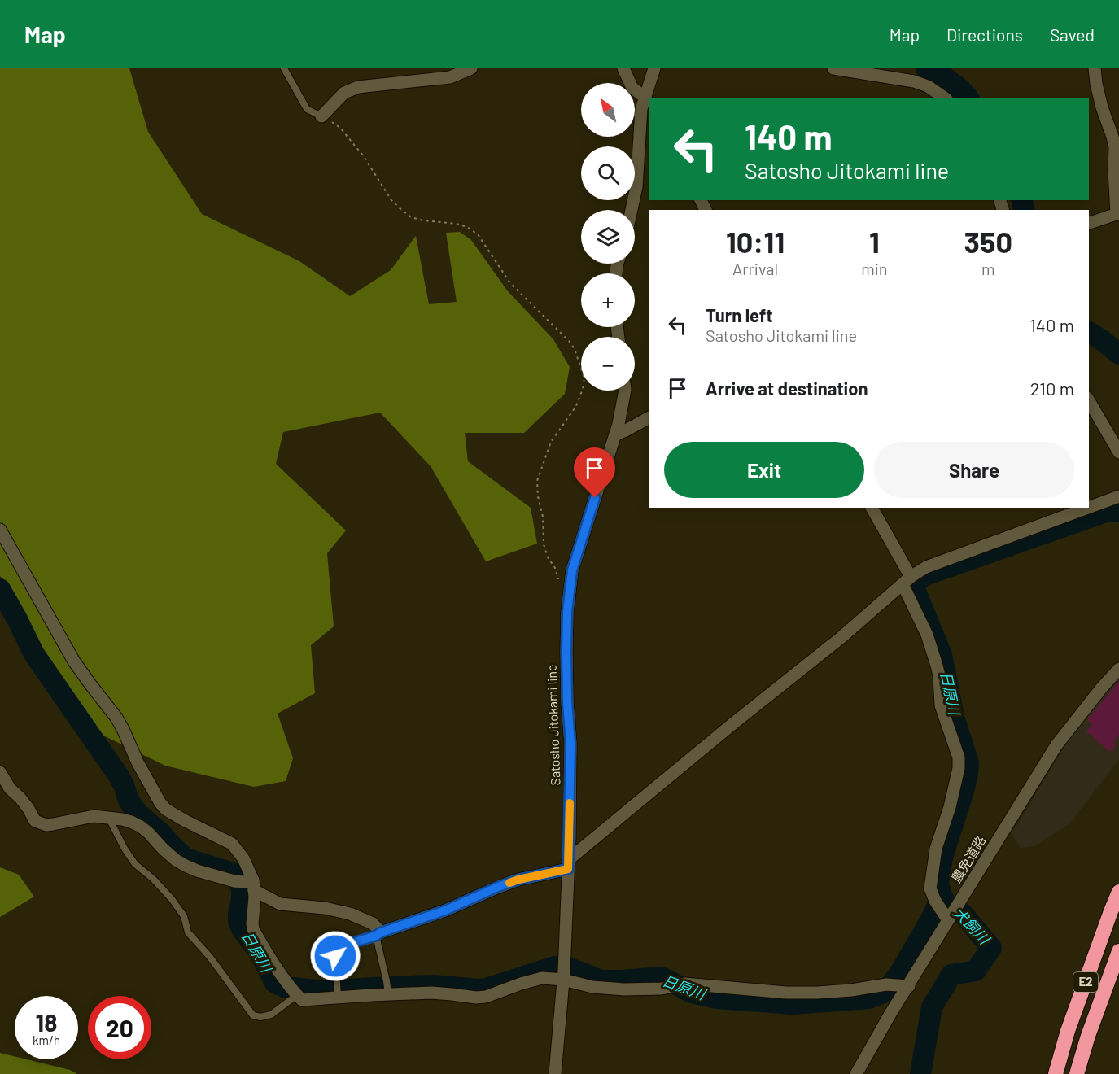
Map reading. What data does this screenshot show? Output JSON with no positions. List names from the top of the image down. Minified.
{"streets":{"highway":["E2"],"street":["Satosho Jitokami line","農免道路"]},"water":["日原川","犬飼川"],"north":"top left","page":{"header":"Map","nav":["Map","Directions","Saved"],"map_buttons":["+","−"],"turn":["140 m","Satosho Jitokami line"],"eta":["10:11","Arrival","1","min","350","m"],"list":[{"name":"Turn left","note":"Satosho Jitokami line","value":"140 m"},{"name":"Arrive at destination","value":"210 m"}],"buttons":["Exit","Share"],"speed":"18 km/h","limit":"20"}}
